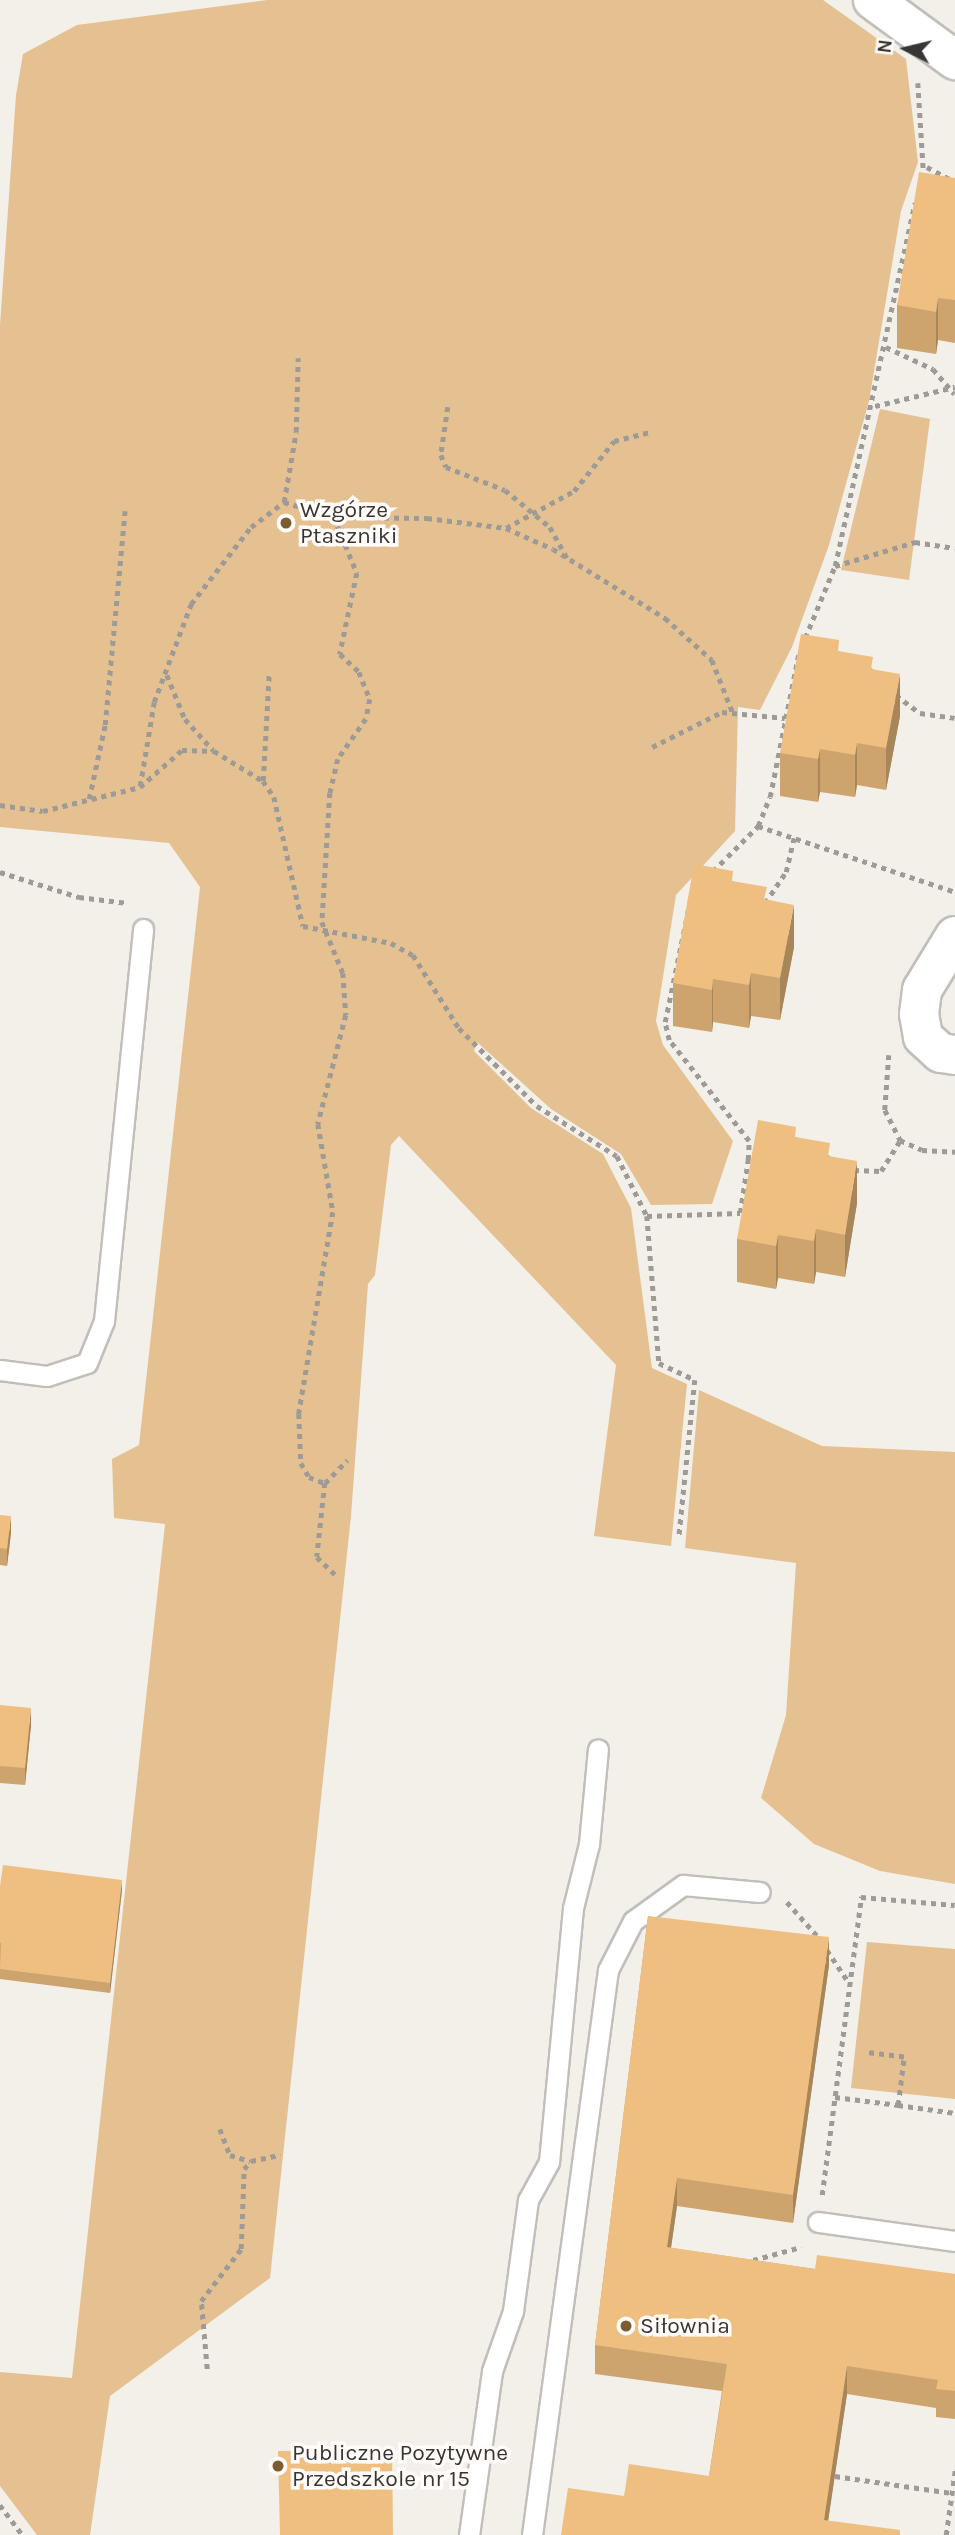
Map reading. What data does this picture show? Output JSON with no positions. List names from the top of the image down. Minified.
{"places":["Wzgórze Ptaszniki","Siłownia","Publiczne Pozytywne Przedszkole nr 15"],"north":"left"}
